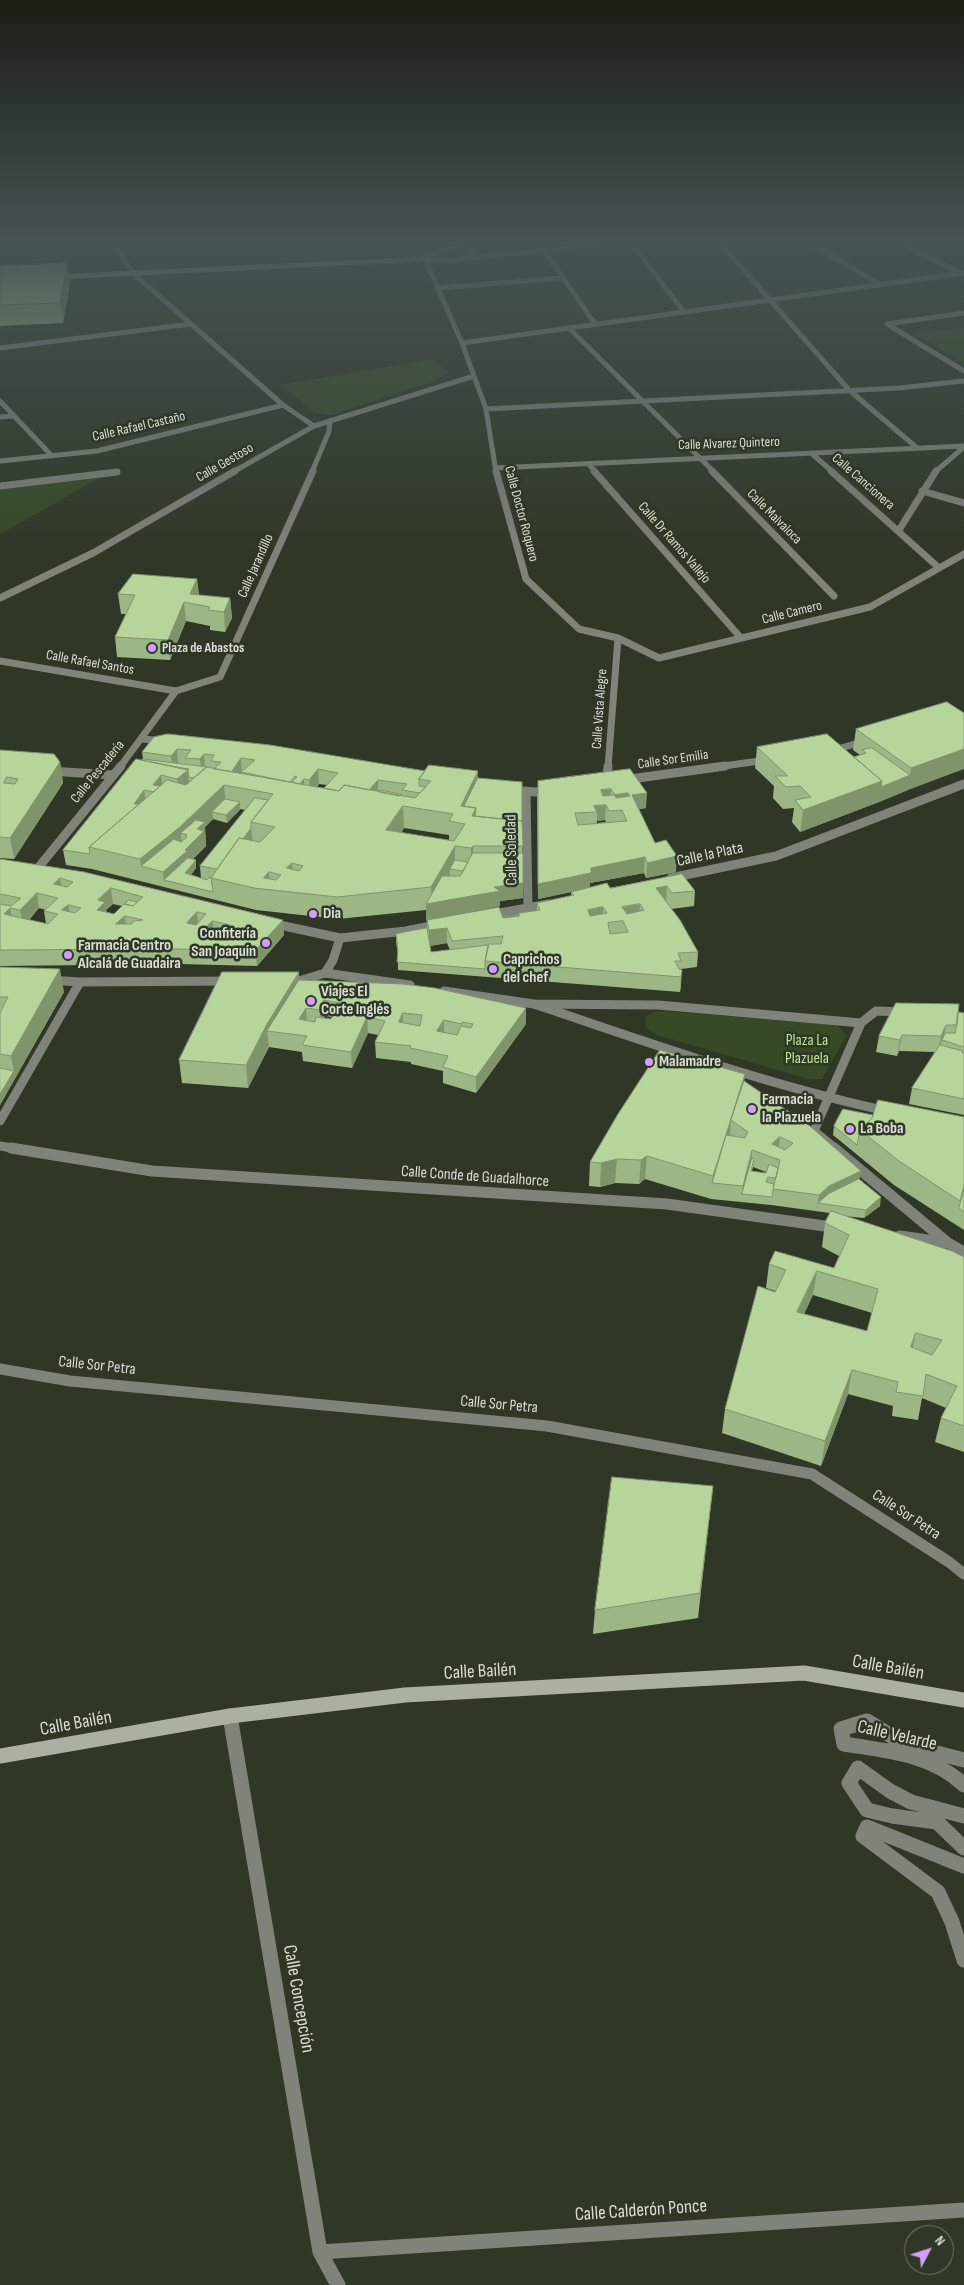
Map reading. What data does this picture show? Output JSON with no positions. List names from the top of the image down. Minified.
{"streets":{"street":["Calle Rafael Castaño","Calle Alvarez Quintero","Calle Gestoso","Calle Cancionera","Calle Doctor Roquero","Calle Malvaloca","Calle Dr Ramos Vallejo","Calle Jarandillo","Calle Camero","Calle Rafael Santos","Calle Vista Alegre","Calle Sor Emilia","Calle Pescadería","Calle Soledad","Calle la Plata","Calle Conde de Guadalhorce","Calle Sor Petra","Calle Bailén","Calle Velarde","Calle Concepción","Calle Calderón Ponce"]},"crossings":[["Calle Alvarez Quintero","Calle Cancionera"],["Calle Alvarez Quintero","Calle Doctor Roquero"],["Calle Alvarez Quintero","Calle Malvaloca"],["Calle Alvarez Quintero","Calle Dr Ramos Vallejo"],["Calle Gestoso","Calle Doctor Roquero"],["Calle Gestoso","Calle Jarandillo"],["Calle Cancionera","Calle Camero"],["Calle Doctor Roquero","Calle Camero"],["Calle Doctor Roquero","Calle Vista Alegre"],["Calle Dr Ramos Vallejo","Calle Camero"],["Calle Jarandillo","Calle Rafael Santos"],["Calle Jarandillo","Calle Pescadería"],["Calle Camero","Calle Vista Alegre"],["Calle Rafael Santos","Calle Pescadería"],["Calle Vista Alegre","Calle Sor Emilia"],["Calle Bailén","Calle Concepción"],["Calle Concepción","Calle Calderón Ponce"]],"parks":["Plaza La Plazuela"],"places":["Plaza de Abastos","Dia","Confitería San Joaquín","Farmacia Centro Alcalá de Guadaira","Caprichos del chef","Viajes El Corte Inglés","Malamadre","Farmacia la Plazuela","La Boba"],"north":"top right"}
